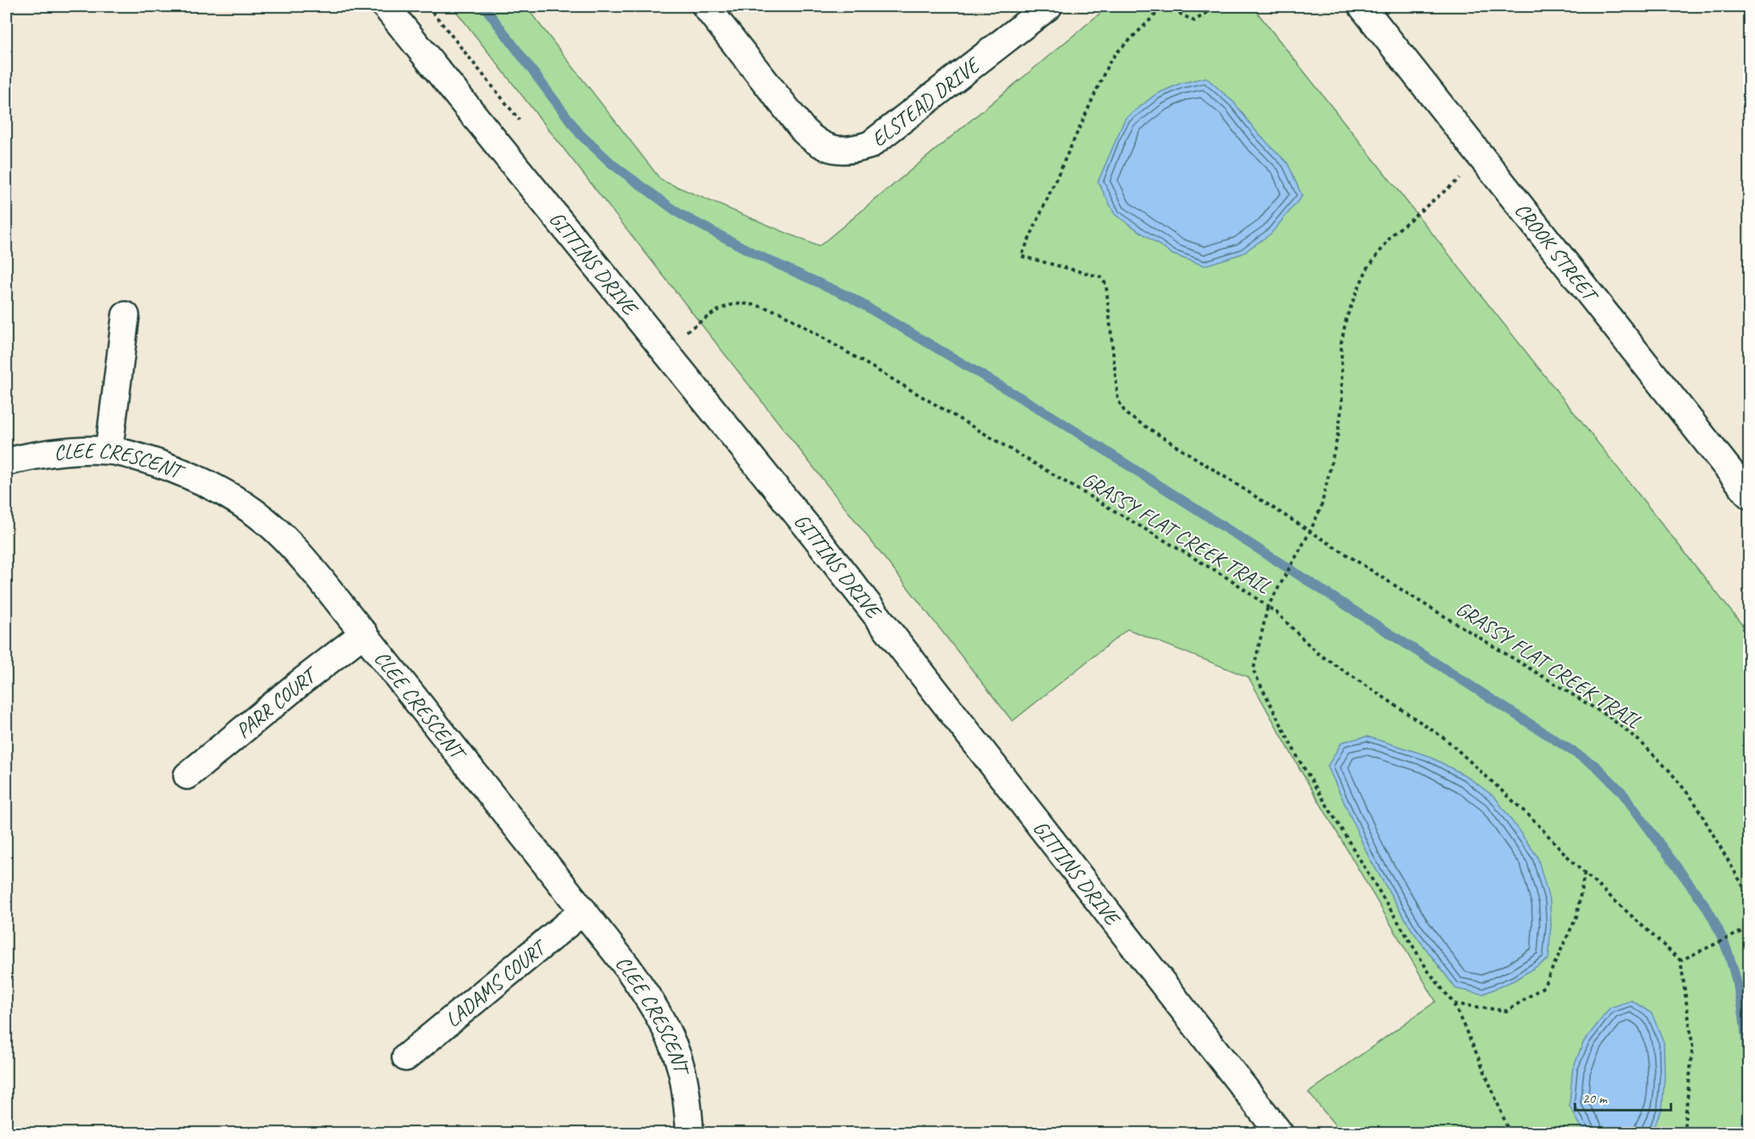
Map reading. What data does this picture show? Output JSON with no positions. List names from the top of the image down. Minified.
{"streets":{"street":["ELSTEAD DRIVE","CROOK STREET","GITTINS DRIVE","CLEE CRESCENT","PARR COURT","LADAMS COURT"],"path":["GRASSY FLAT CREEK TRAIL"]},"crossings":[["CLEE CRESCENT","PARR COURT"],["CLEE CRESCENT","LADAMS COURT"]],"scale_bar":"20 m"}
